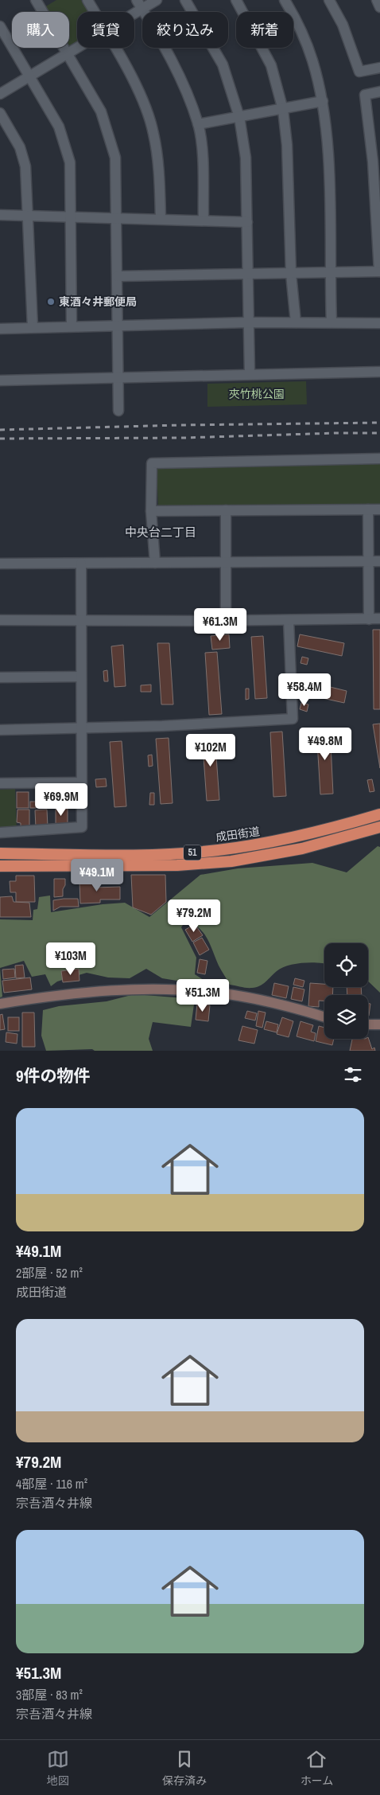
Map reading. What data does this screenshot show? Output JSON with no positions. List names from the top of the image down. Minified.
{"streets":{"highway":["成田街道","51"]},"districts":["中央台二丁目"],"parks":["夾竹桃公園"],"places":["東酒々井郵便局"],"page":{"chip":["購入","賃貸","絞り込み","新着"],"price":["¥61.3M","¥58.4M","¥49.8M","¥102M","¥69.9M","¥49.1M","¥79.2M","¥103M","¥51.3M"],"heading":"9件の物件","list":[{"name":"¥49.1M","note":"2部屋 · 52 m² · 成田街道"},{"name":"¥79.2M","note":"4部屋 · 116 m² · 宗吾酒々井線"},{"name":"¥51.3M","note":"3部屋 · 83 m² · 宗吾酒々井線"}],"tabs":["地図","保存済み","ホーム"]}}
